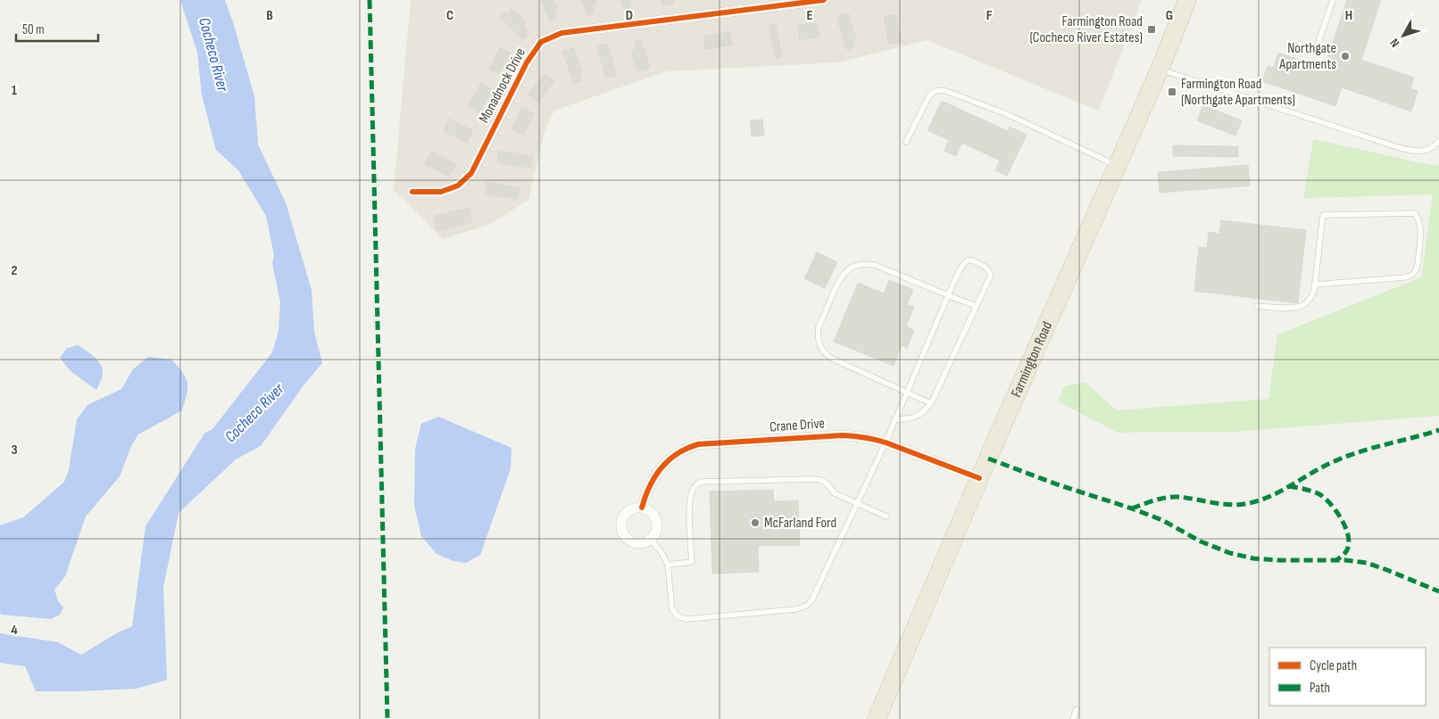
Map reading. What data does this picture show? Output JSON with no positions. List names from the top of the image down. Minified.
{"streets":{"highway":["Farmington Road"],"street":["Monadnock Drive","Crane Drive"]},"crossings":[["Farmington Road","Crane Drive"]],"water":["Cocheco River"],"places":{"transit":["Farmington Road (Cocheco River Estates)","Farmington Road (Northgate Apartments)"],"other":["Northgate Apartments","McFarland Ford"]},"legend":["Cycle path","Path"],"scale_bar":"50 m","north":"bottom left","grid":{"columns":["B","C","D","E","F","G","H"],"rows":["1","2","3","4"]}}
